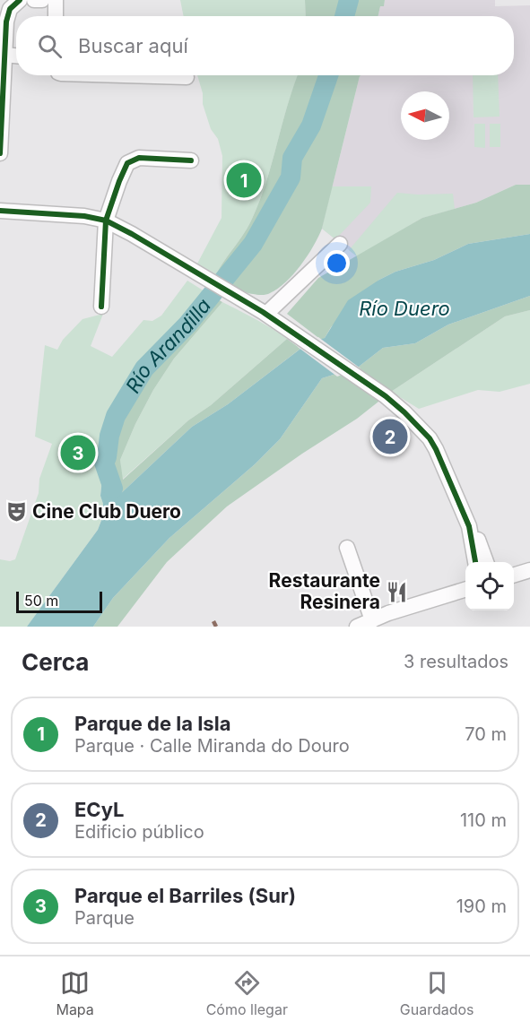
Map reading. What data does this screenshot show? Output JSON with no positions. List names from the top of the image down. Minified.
{"water":["Río Duero","Río Arandilla"],"places":{"theatre":["Cine Club Duero"],"restaurant":["Restaurante Resinera"]},"scale_bar":"50 m","north":"left","page":{"search":"Buscar aquí","pins":["1","2","3"],"scale":"50 m","heading":["Cerca","3 resultados"],"list":[{"mark":"1","name":"Parque de la Isla","note":"Parque · Calle Miranda do Douro","value":"70 m"},{"mark":"2","name":"ECyL","note":"Edificio público","value":"110 m"},{"mark":"3","name":"Parque el Barriles (Sur)","note":"Parque","value":"190 m"}],"nav":["Mapa","Cómo llegar","Guardados"]}}
